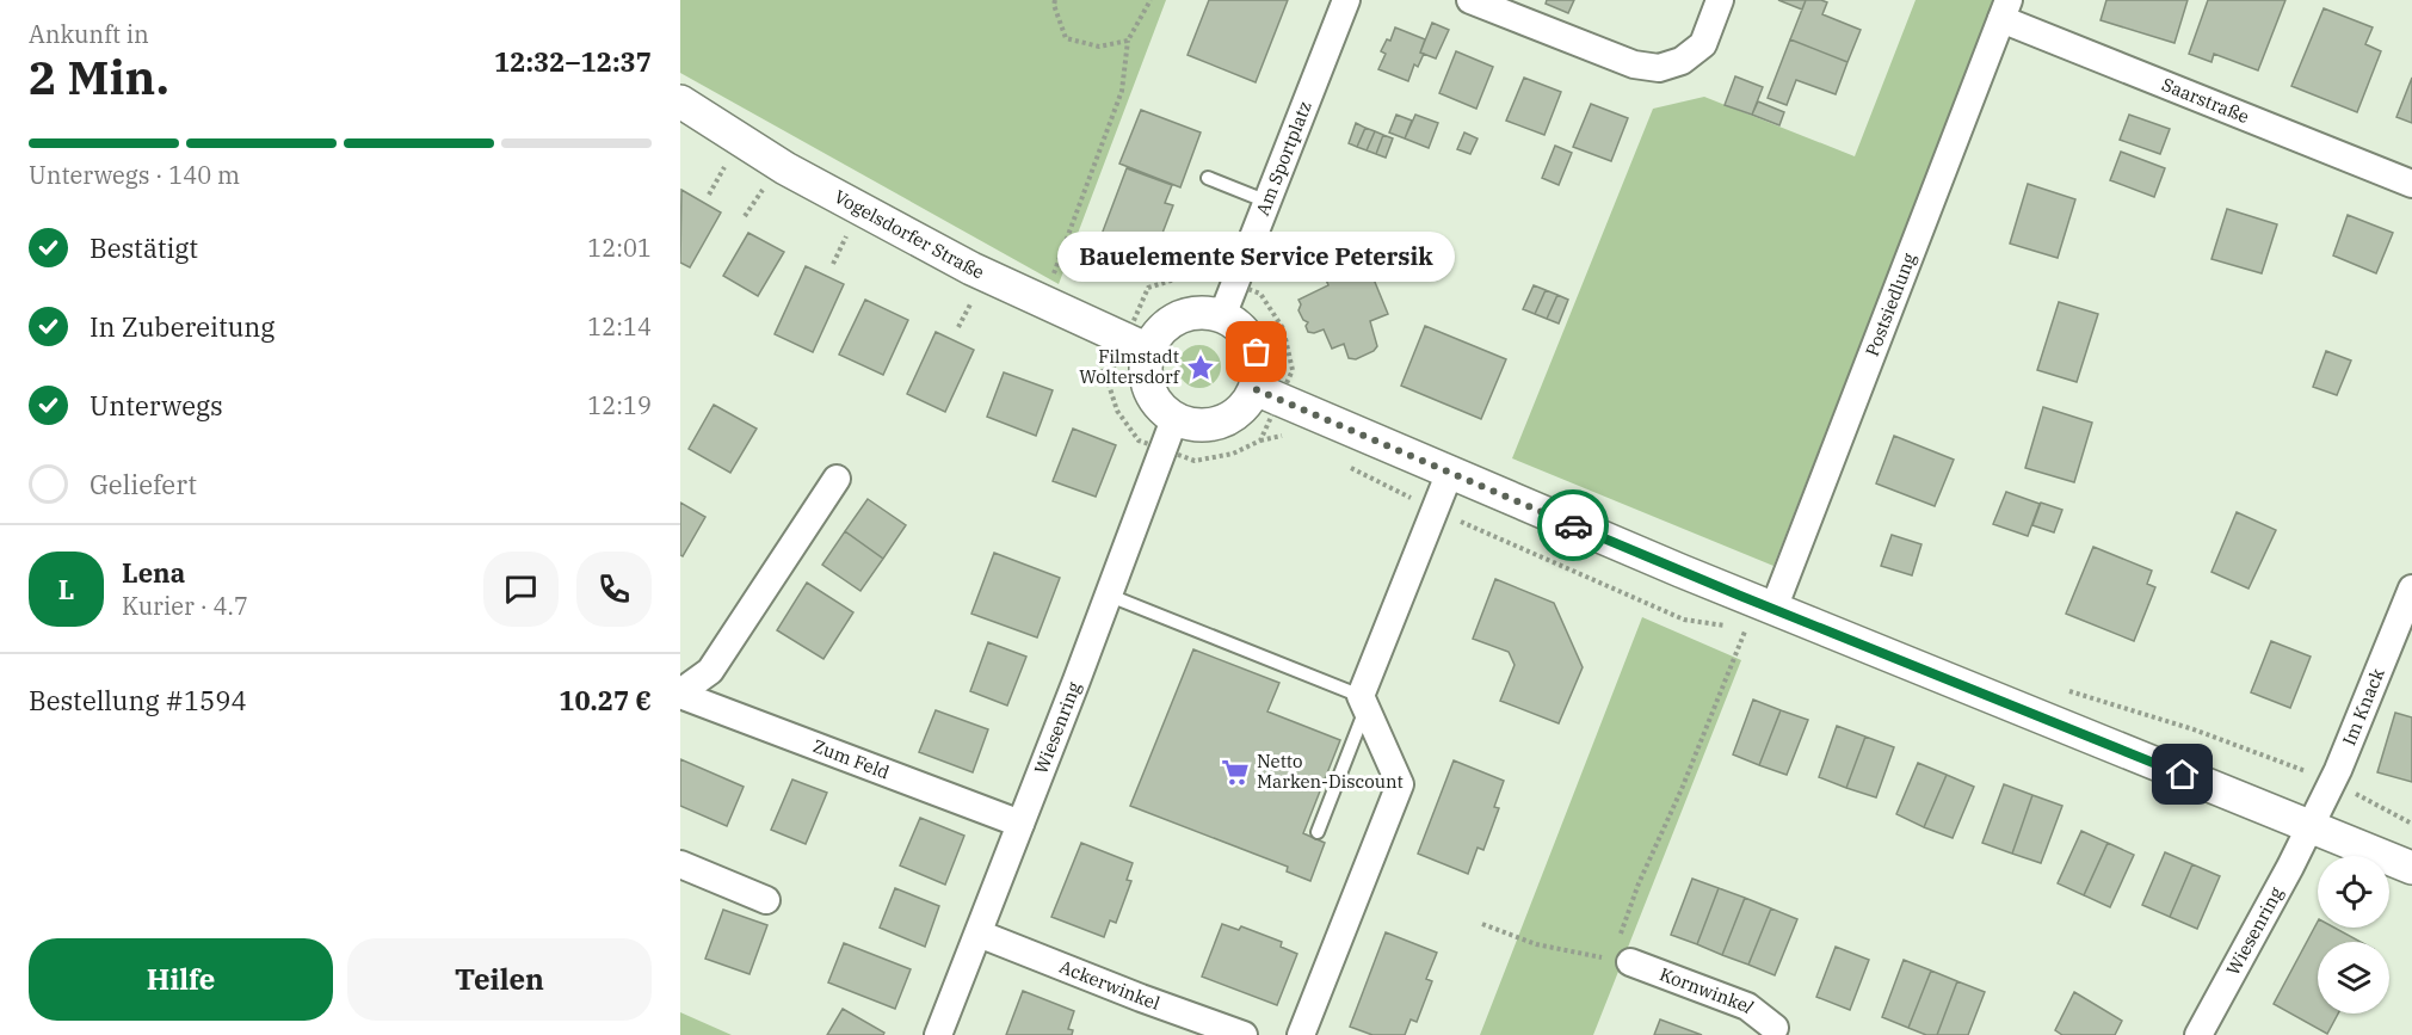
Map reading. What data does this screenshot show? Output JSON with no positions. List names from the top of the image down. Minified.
{"streets":{"street":["Saarstraße","Am Sportplatz","Vogelsdorfer Straße","Postsiedlung","Im Knack","Wiesenring","Zum Feld","Ackerwinkel","Kornwinkel"]},"crossings":[["Saarstraße","Postsiedlung"],["Am Sportplatz","Vogelsdorfer Straße"],["Am Sportplatz","Wiesenring"],["Vogelsdorfer Straße","Wiesenring"],["Im Knack","Wiesenring"],["Wiesenring","Zum Feld"],["Wiesenring","Ackerwinkel"]],"places":{"other":["Bauelemente Service Petersik"],"place":["Filmstadt Woltersdorf"],"supermarket":["Netto Marken-Discount"]},"page":{"heading":["2 Min.","Ankunft in","12:32–12:37"],"panel":["Lena","Kurier · 4.7","Bestellung #1594","10.27 €"],"bar":"Unterwegs · 140 m","list":[["Bestätigt","12:01"],["In Zubereitung","12:14"],["Unterwegs","12:19"],"Geliefert"],"bubble":"Bauelemente Service Petersik","round":"L","buttons":["Hilfe","Teilen"]}}
